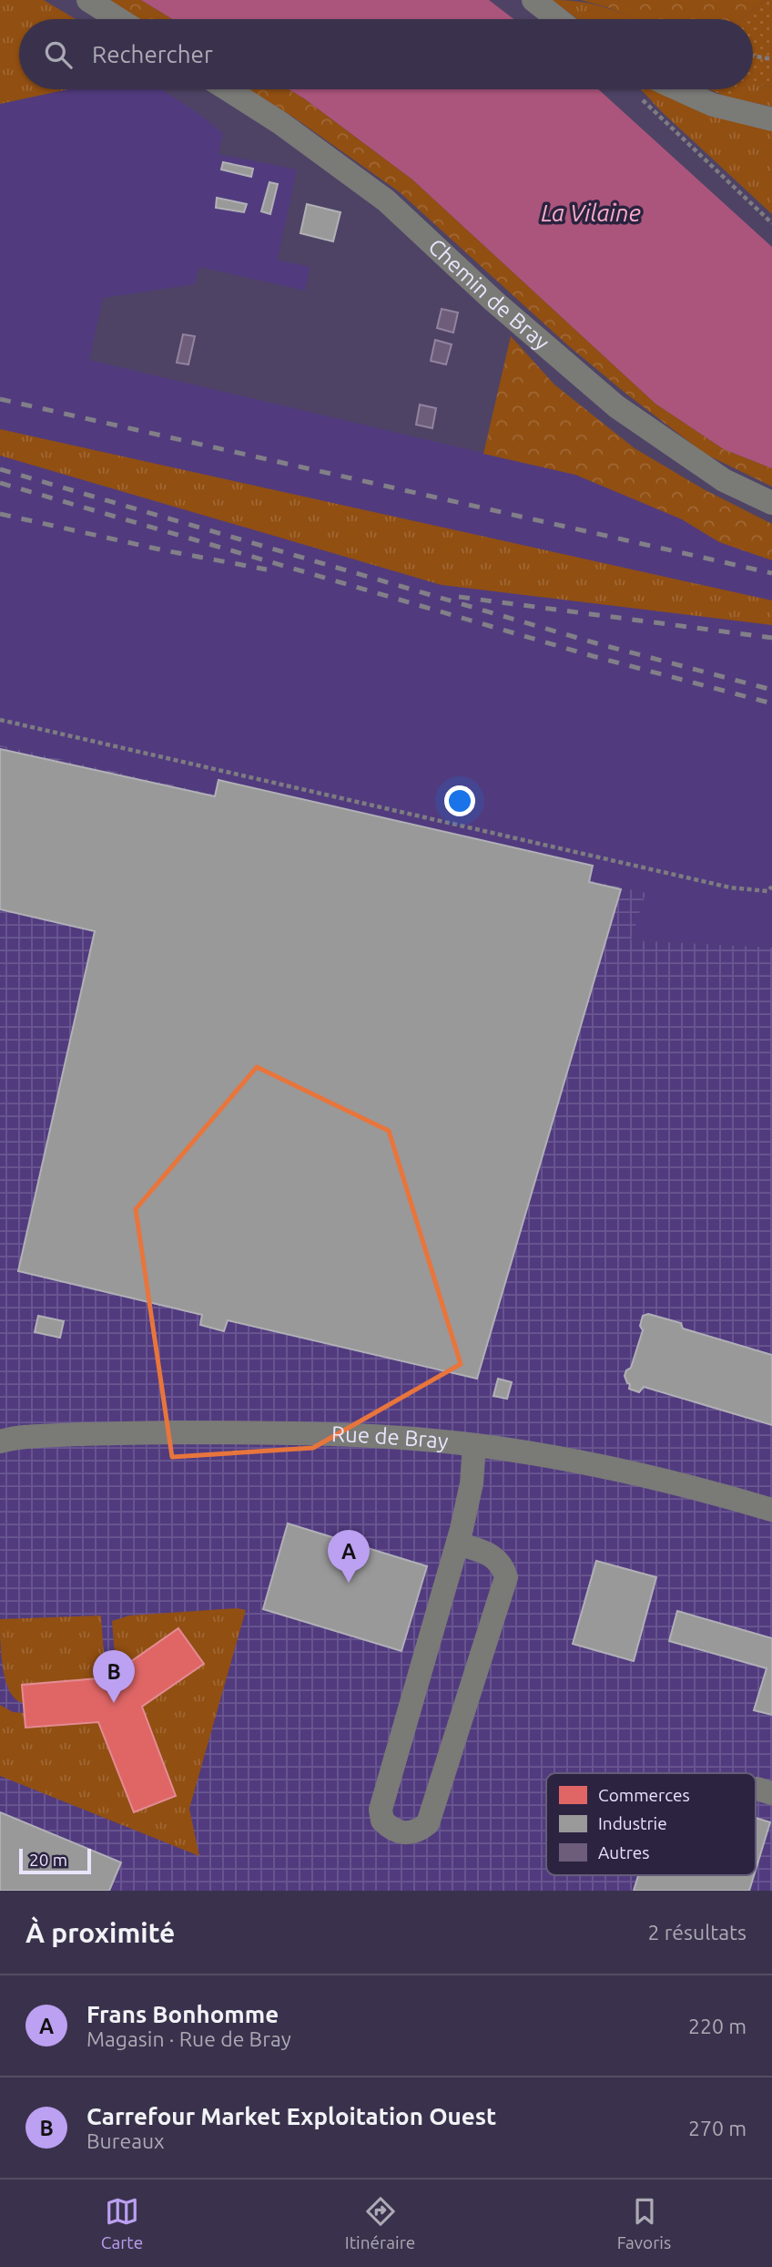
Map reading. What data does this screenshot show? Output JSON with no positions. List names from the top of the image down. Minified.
{"streets":{"street":["Chemin de Bray","Rue de Bray"]},"water":["La Vilaine"],"legend":["Commerces","Industrie","Autres"],"scale_bar":"20 m","page":{"search":"Rechercher","pins":["A","B"],"scale":"20 m","heading":["À proximité","2 résultats"],"list":[{"mark":"A","name":"Frans Bonhomme","note":"Magasin · Rue de Bray","value":"220 m"},{"mark":"B","name":"Carrefour Market Exploitation Ouest","note":"Bureaux","value":"270 m"}],"nav":["Carte","Itinéraire","Favoris"]}}
